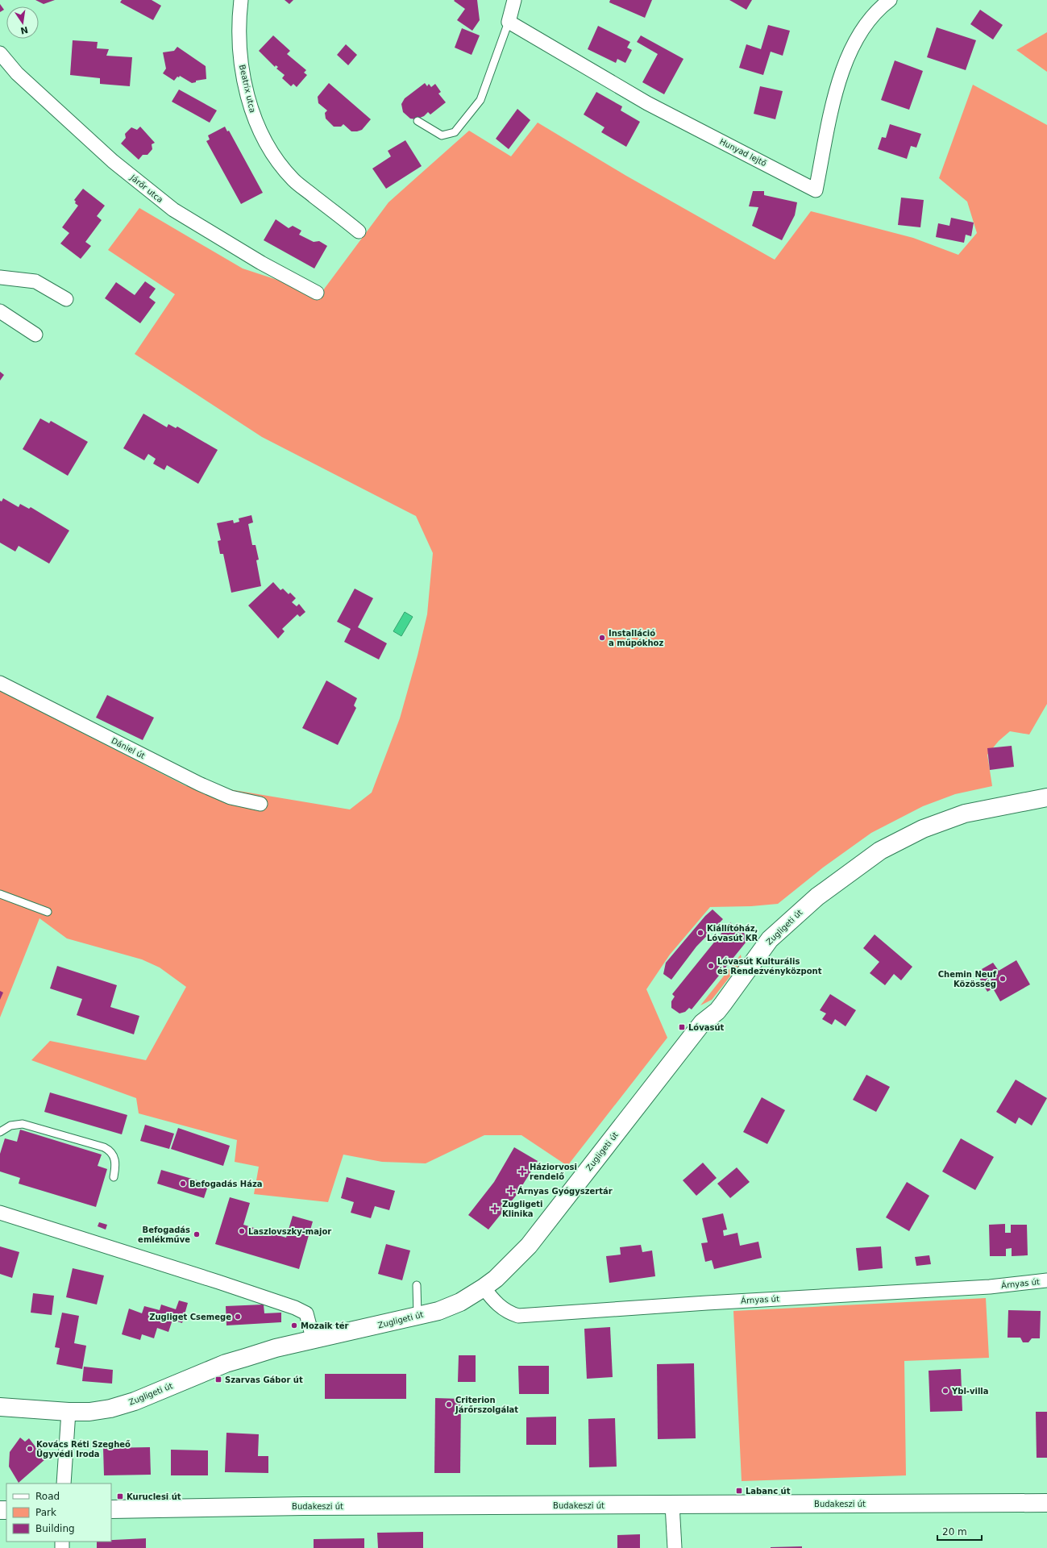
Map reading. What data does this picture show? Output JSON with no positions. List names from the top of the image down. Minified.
{"streets":{"street":["Beatrix utca","Hunyad lejtő","Járőr utca","Dániel út","Zugligeti út","Árnyas út","Budakeszi út"]},"crossings":[["Zugligeti út","Árnyas út"]],"places":{"other":["Installáció a műpókhoz","Kiállítóház, Lóvasút KR","Lóvasút Kulturális és Rendezvényközpont","Chemin Neuf Közösség","Befogadás Háza","Laszlovszky-major","Befogadás emlékműve","Zugliget Csemege","Mozaik tér","Ybl-villa","Criterion Járőrszolgálat","Kovács Réti Szegheő Ügyvédi Iroda"],"transit":["Lóvasút","Szarvas Gábor út","Labanc út","Kuruclesi út"],"health":["Háziorvosi rendelő","Árnyas Gyógyszertár","Zugligeti Klinika"]},"legend":["Road","Park","Building"],"scale_bar":"20 m","north":"bottom"}
